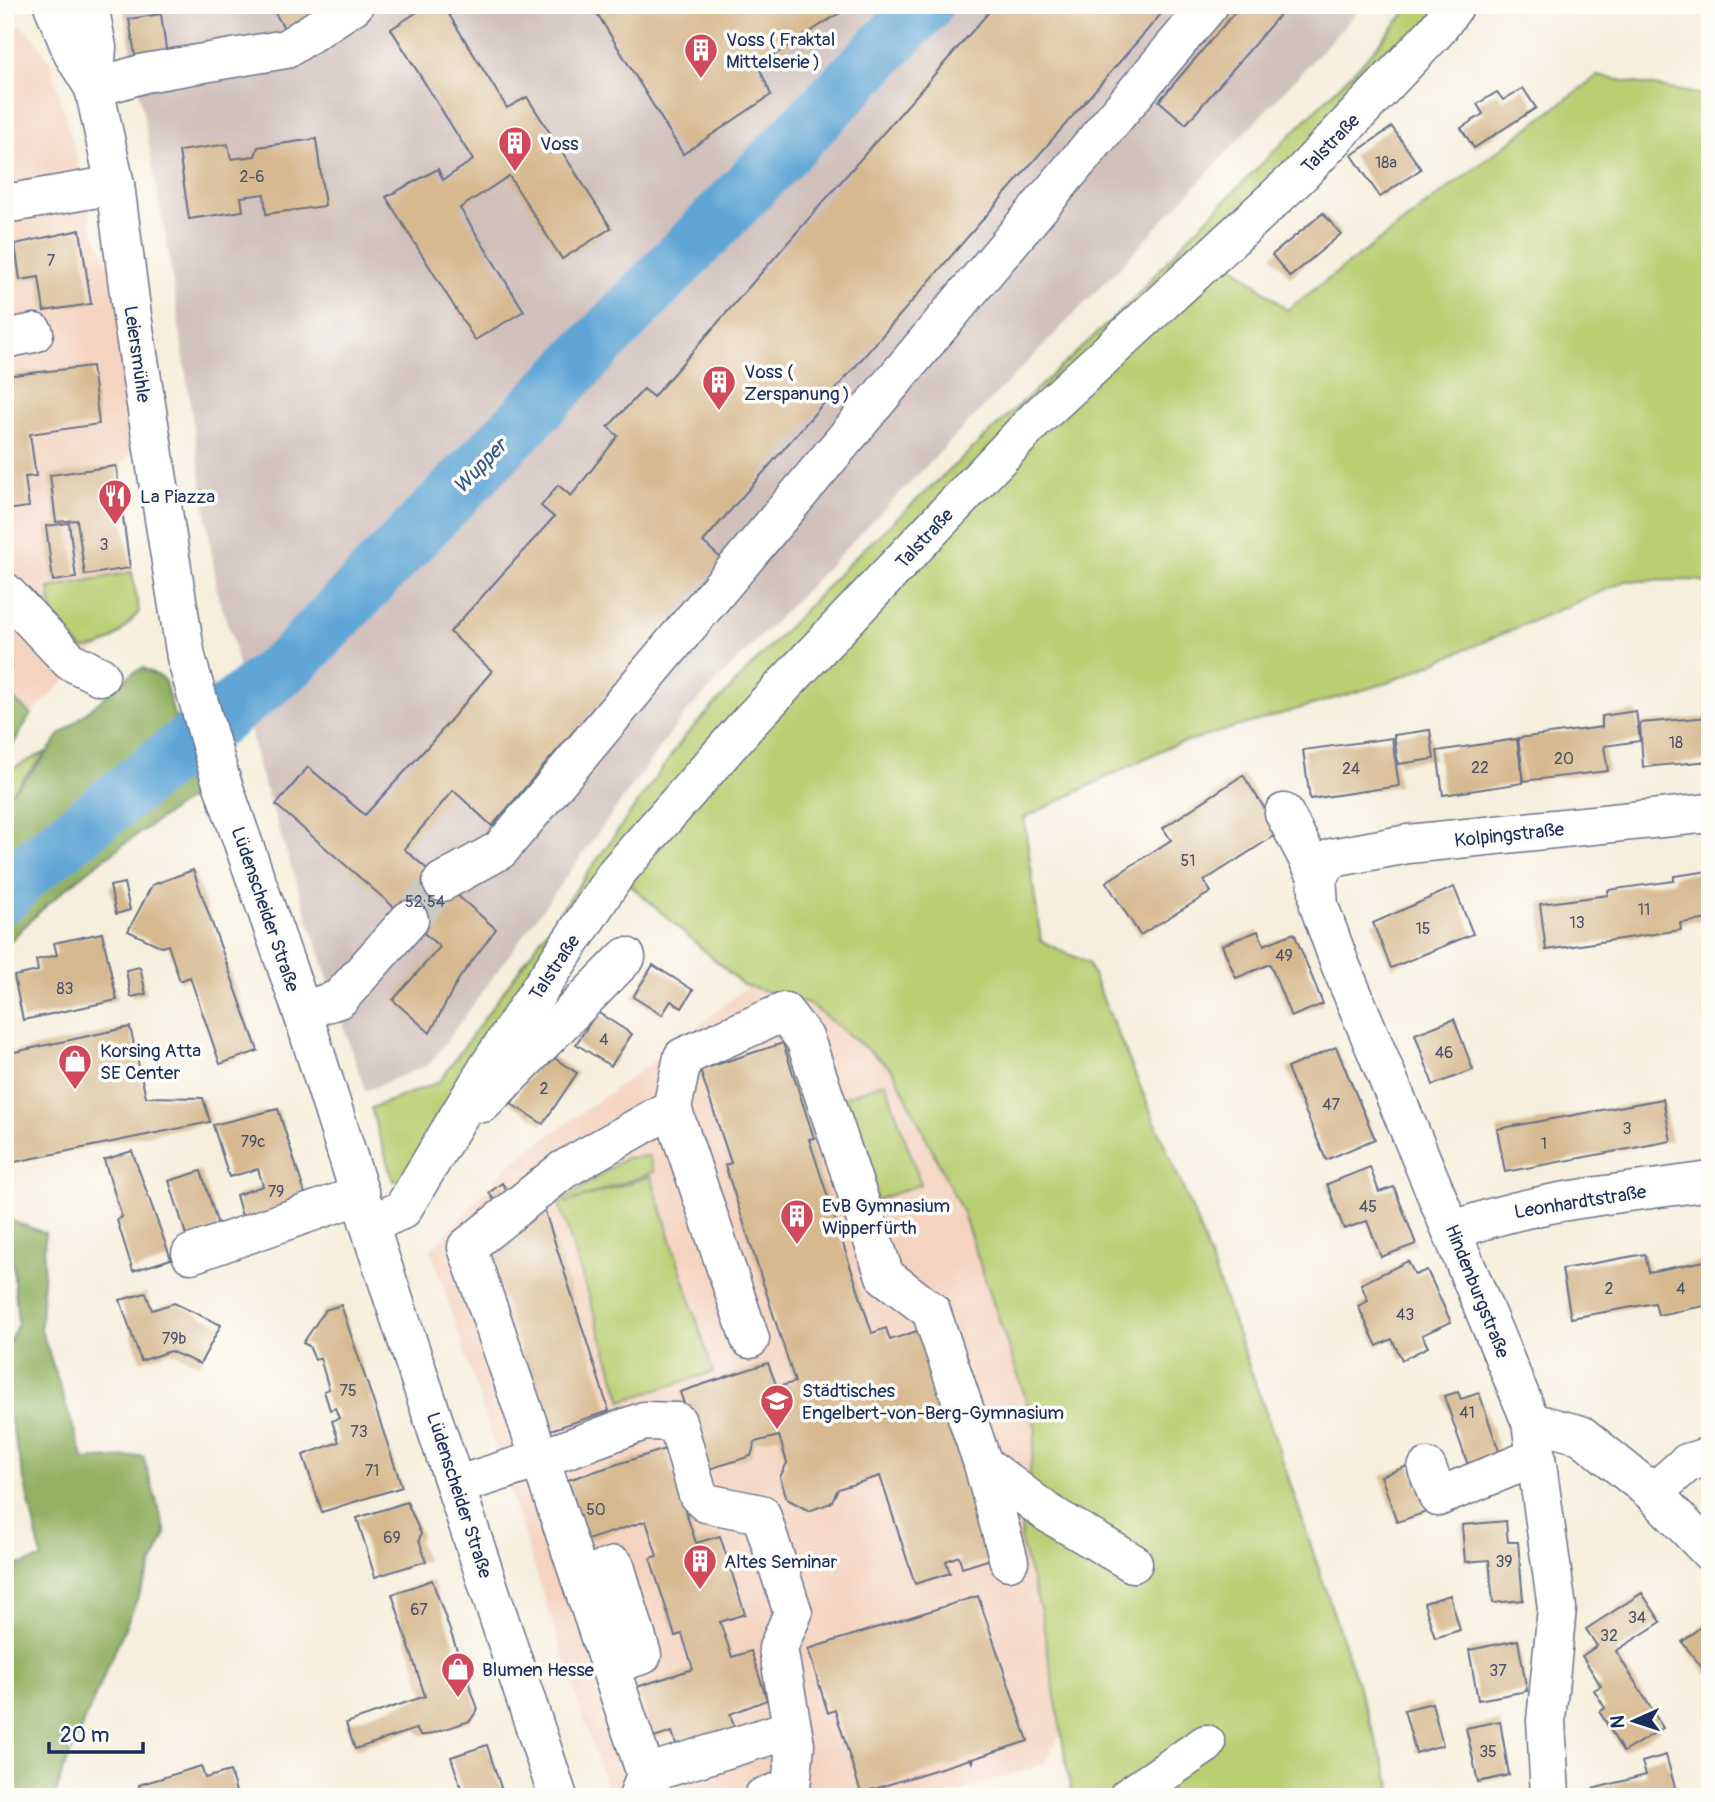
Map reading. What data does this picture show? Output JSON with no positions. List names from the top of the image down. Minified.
{"streets":{"street":["Talstraße","Leiersmühle","Kolpingstraße","Lüdenscheider Straße","Leonhardtstraße","Hindenburgstraße"]},"crossings":[["Talstraße","Lüdenscheider Straße"],["Leiersmühle","Lüdenscheider Straße"],["Kolpingstraße","Hindenburgstraße"],["Leonhardtstraße","Hindenburgstraße"]],"water":["Wupper"],"places":{"building":["Voss ( Fraktal Mittelserie )","Voss","Voss ( Zerspanung )","EvB Gymnasium Wipperfürth","Altes Seminar"],"restaurant":["La Piazza"],"shop":["Korsing Atta SE Center","Blumen Hesse"],"school or university":["Städtisches Engelbert-von-Berg-Gymnasium"]},"house_numbers":["18a","2-6","7","3","18","20","22","24","51","52;54","11","13","15","49","83","4","46","2","47","3","79c","1","79","45","2","4","43","79b","75","41","73","71","50","69","39","67","34","32","37","35"],"scale_bar":"20 m","north":"left"}
